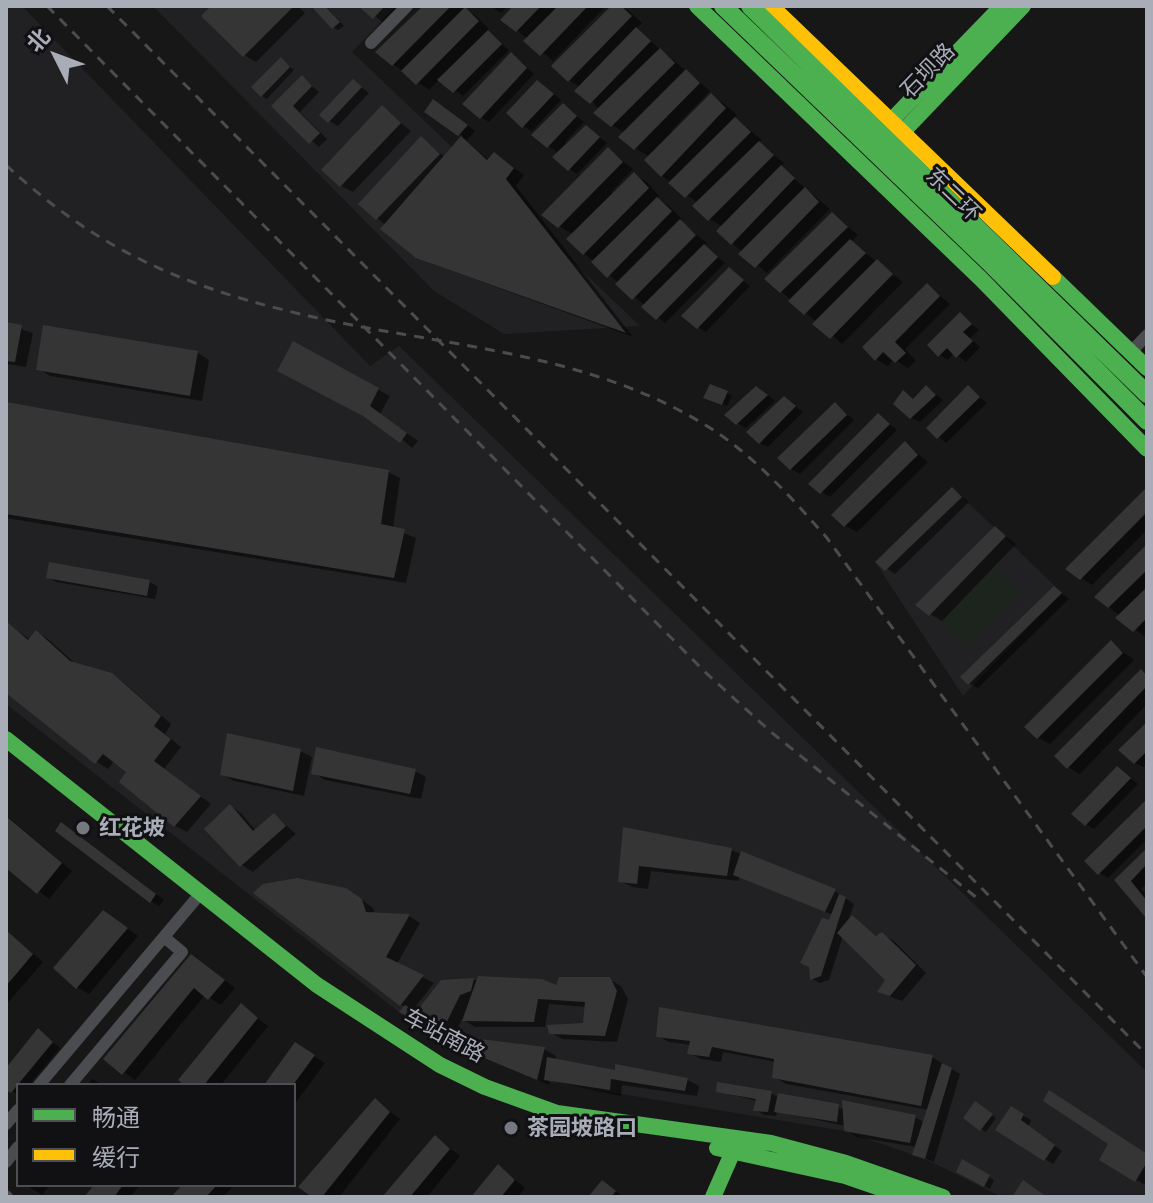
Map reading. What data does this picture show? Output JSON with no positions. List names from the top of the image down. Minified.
{"streets":{"main road":["石坝路","东二环","车站南路"]},"places":["红花坡","茶园坡路口"],"legend":["畅通","缓行"],"north":"top left"}
